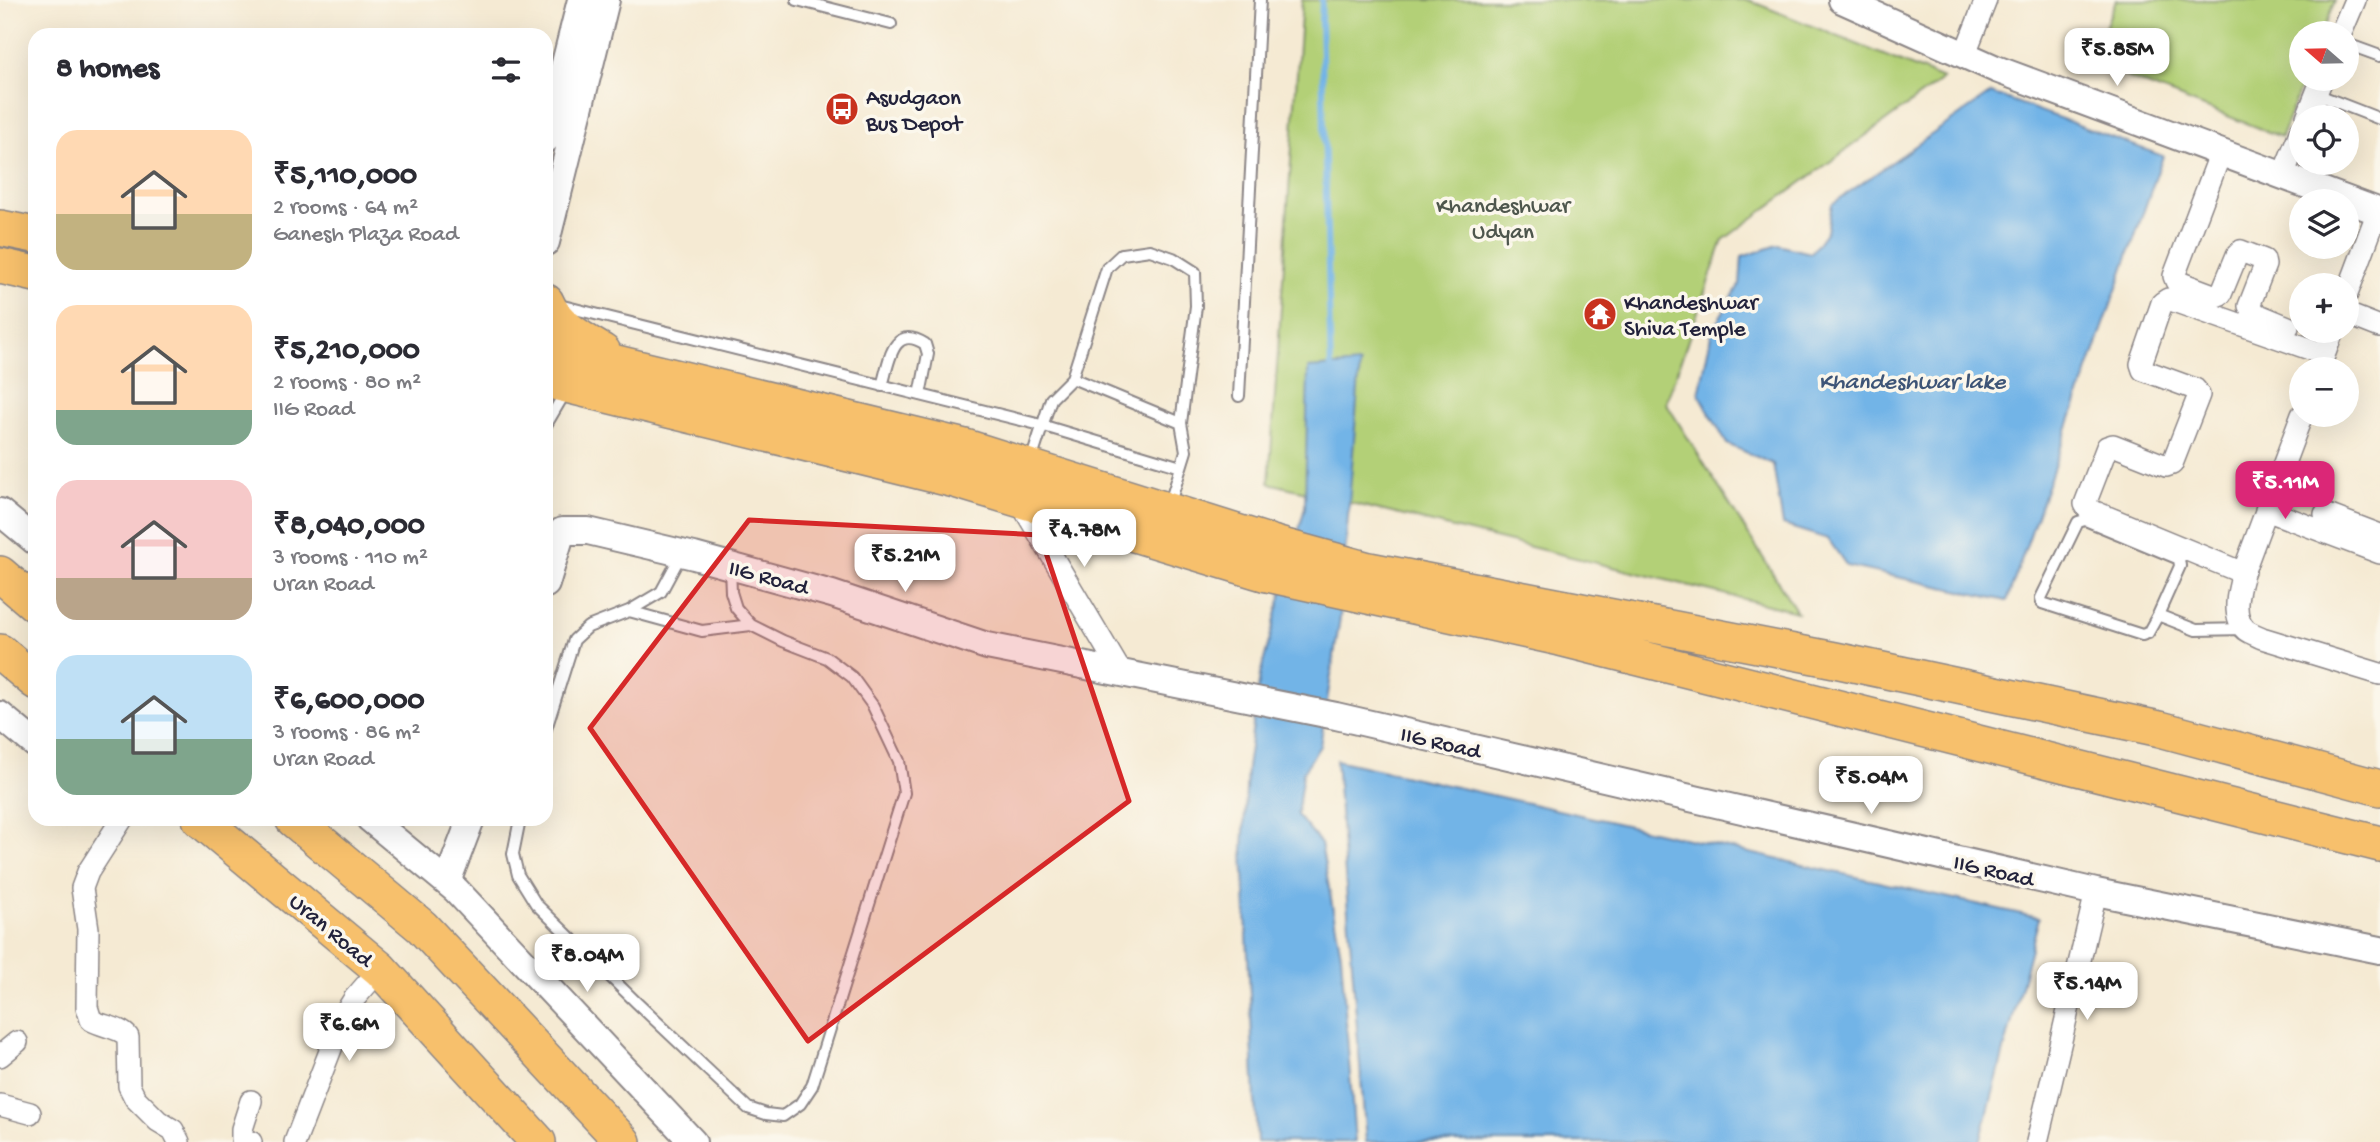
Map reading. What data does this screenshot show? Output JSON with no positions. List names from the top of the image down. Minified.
{"streets":{"highway":["Uran Road"],"street":["IIG Road"]},"water":["Khandeshwar lake"],"parks":["Khandeshwar Udyan"],"places":{"bus stop":["Asudgaon Bus Depot"],"temple":["Khandeshwar Shiva Temple"]},"north":"left","page":{"map_buttons":["+","−"],"price":["₹5.85M","₹5.11M","₹4.78M","₹5.21M","₹5.04M","₹8.04M","₹5.14M","₹6.6M"],"heading":"8 homes","list":[{"name":"₹5,110,000","note":"2 rooms · 64 m² · Ganesh Plaza Road"},{"name":"₹5,210,000","note":"2 rooms · 80 m² · IIG Road"},{"name":"₹8,040,000","note":"3 rooms · 110 m² · Uran Road"},{"name":"₹6,600,000","note":"3 rooms · 86 m² · Uran Road"}]}}
